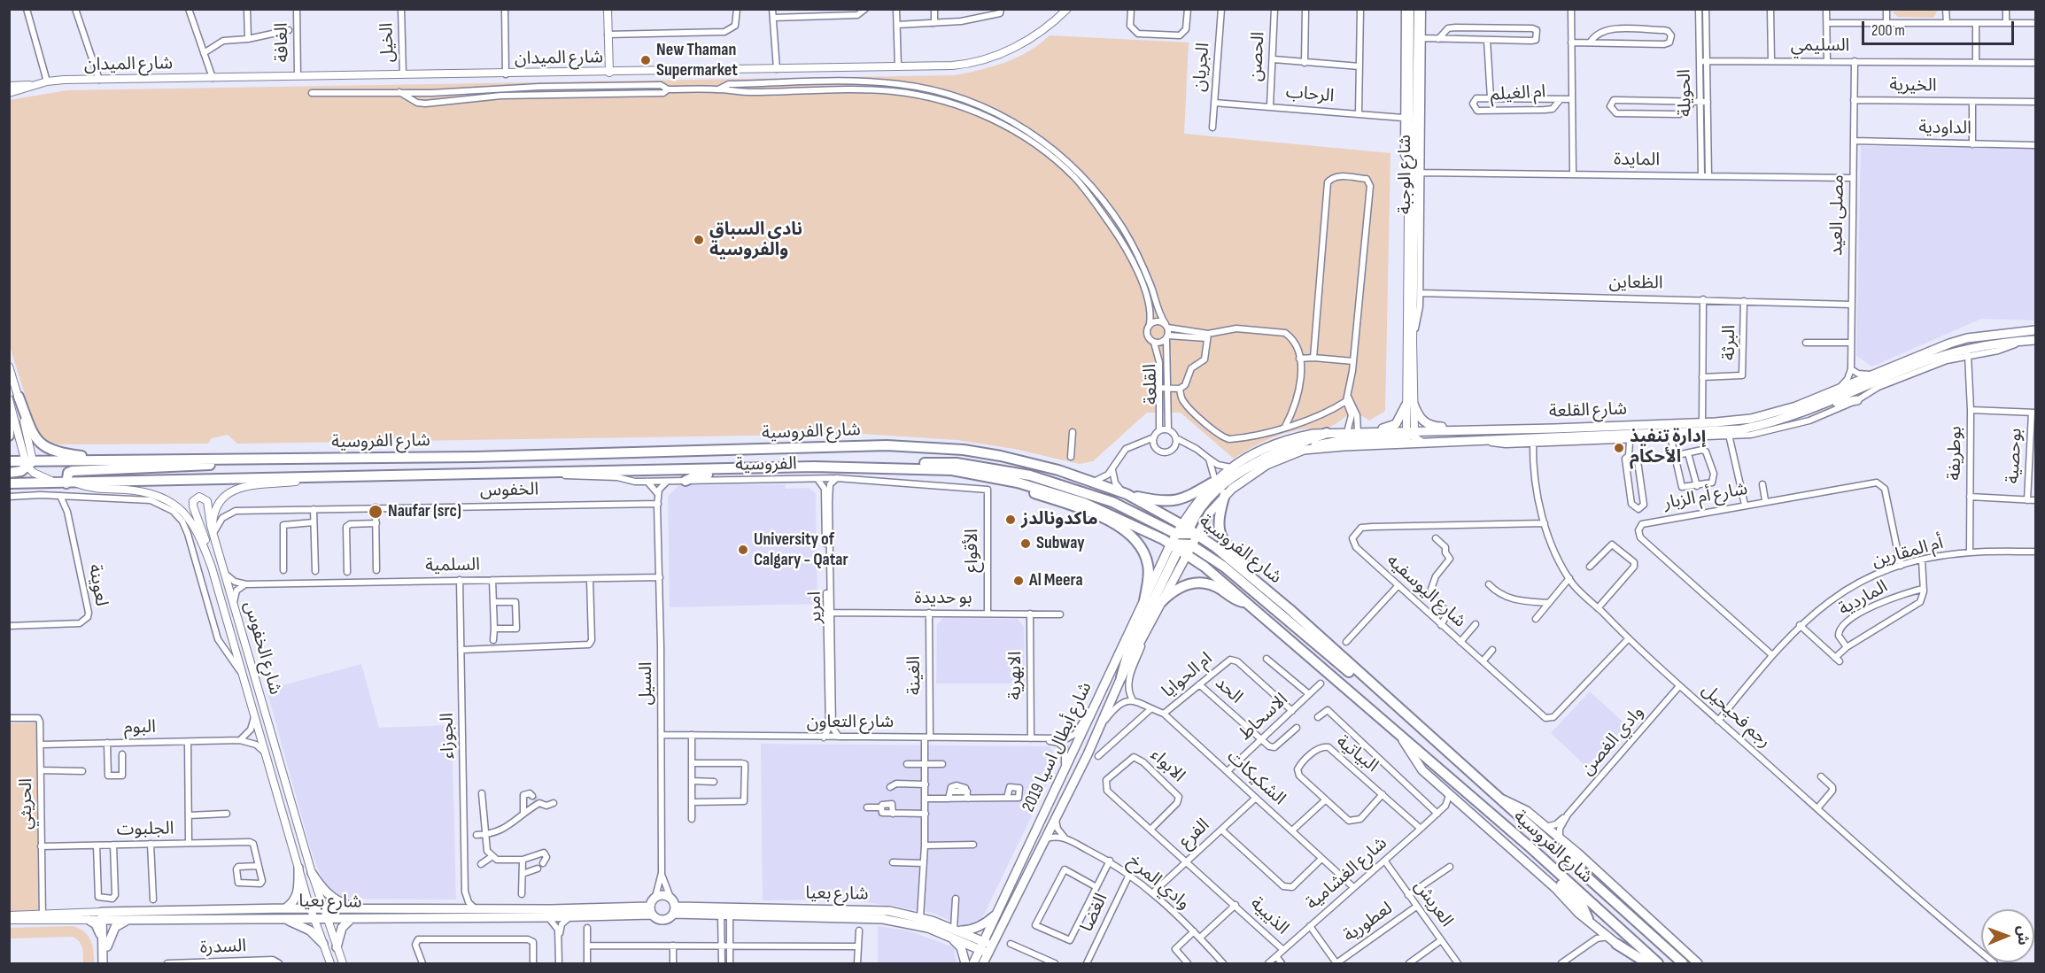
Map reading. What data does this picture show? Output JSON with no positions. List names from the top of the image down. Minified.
{"streets":{"highway":["شارع الفروسية"],"main road":["شارع القلعة","شارع أبطال اسيا 2019","شارع بعيا"],"street":["الغافة","الخيل","السليمي","الحصن","شارع الميدان","الجريان","الخيرية","الحويلة","ام الغيلم","الرحاب","الداودية","المايدة","شارع الوجبة","مصلى العيد","الظعاين","البرثة","القلعة","بوطريفة","بوحصية","الفروسية","الخفوس","شارع أم الزبار","الأقواع","أم المقارين","السلمية","لعوينة","شارع اليوسفيه","بو حديدة","الماردية","امرير","شارع الخفوس","الغينة","الابهرية","ام الحوايا","السيل","الحد","رجم فحيحيل","الاسحاط","شارع التعاون","البوم","الجوزاء","وادي الغصن","البياتية","الابواء","الشكيكات","الحريثي","الجلبوت","الفرع","شارع الغشامية","وادي المرخ","العريش","الغضا","الذيبية","لعطورية","السدرة"]},"crossings":[["الغافة","شارع الميدان"],["الخيل","شارع الميدان"],["السليمي","الحويلة"],["السليمي","مصلى العيد"],["الحصن","الرحاب"],["الجريان","الرحاب"],["الخيرية","مصلى العيد"],["الحويلة","المايدة"],["الرحاب","شارع الوجبة"],["الداودية","مصلى العيد"],["المايدة","شارع الوجبة"],["المايدة","مصلى العيد"],["شارع الوجبة","الظعاين"],["شارع الوجبة","شارع القلعة"],["مصلى العيد","الظعاين"],["الظعاين","البرثة"],["البرثة","شارع القلعة"],["شارع القلعة","شارع الفروسية"],["شارع القلعة","بوطريفة"],["شارع القلعة","رجم فحيحيل"],["شارع القلعة","شارع أبطال اسيا 2019"],["شارع الفروسية","الفروسية"],["شارع الفروسية","شارع الخفوس"],["شارع الفروسية","وادي الغصن"],["شارع الفروسية","شارع أبطال اسيا 2019"],["شارع الفروسية","شارع الغشامية"],["بوطريفة","أم المقارين"],["الفروسية","الأقواع"],["الفروسية","امرير"],["الخفوس","شارع الخفوس"],["الخفوس","السيل"],["شارع أم الزبار","أم المقارين"],["الأقواع","بو حديدة"],["أم المقارين","الماردية"],["أم المقارين","رجم فحيحيل"],["السلمية","شارع الخفوس"],["السلمية","السيل"],["السلمية","الجوزاء"],["شارع اليوسفيه","رجم فحيحيل"],["بو حديدة","امرير"],["بو حديدة","الغينة"],["بو حديدة","الابهرية"],["امرير","شارع التعاون"],["شارع الخفوس","البوم"],["شارع الخفوس","شارع بعيا"],["الغينة","شارع التعاون"],["الغينة","شارع بعيا"],["الابهرية","شارع التعاون"],["ام الحوايا","الحد"],["ام الحوايا","الاسحاط"],["ام الحوايا","الشكيكات"],["السيل","شارع التعاون"],["السيل","شارع بعيا"],["الحد","الاسحاط"],["رجم فحيحيل","وادي الغصن"],["الاسحاط","الشكيكات"],["شارع التعاون","شارع أبطال اسيا 2019"],["البوم","الحريثي"],["شارع أبطال اسيا 2019","شارع بعيا"],["البياتية","شارع الغشامية"],["الابواء","الفرع"],["الابواء","الذيبية"],["الشكيكات","الفرع"],["الشكيكات","شارع الغشامية"],["الحريثي","الجلبوت"],["الحريثي","شارع بعيا"],["الفرع","وادي المرخ"],["الفرع","الذيبية"],["شارع الغشامية","العريش"],["شارع الغشامية","الذيبية"],["وادي المرخ","الغضا"],["وادي المرخ","الذيبية"],["العريش","لعطورية"]],"places":["New Thaman Supermarket","نادي السباق والفروسية","إدارة تنفيذ الأحكام","Naufar (src)","ماكدونالدز","Subway","University of Calgary - Qatar","Al Meera"],"scale_bar":"200 m","north":"right"}
